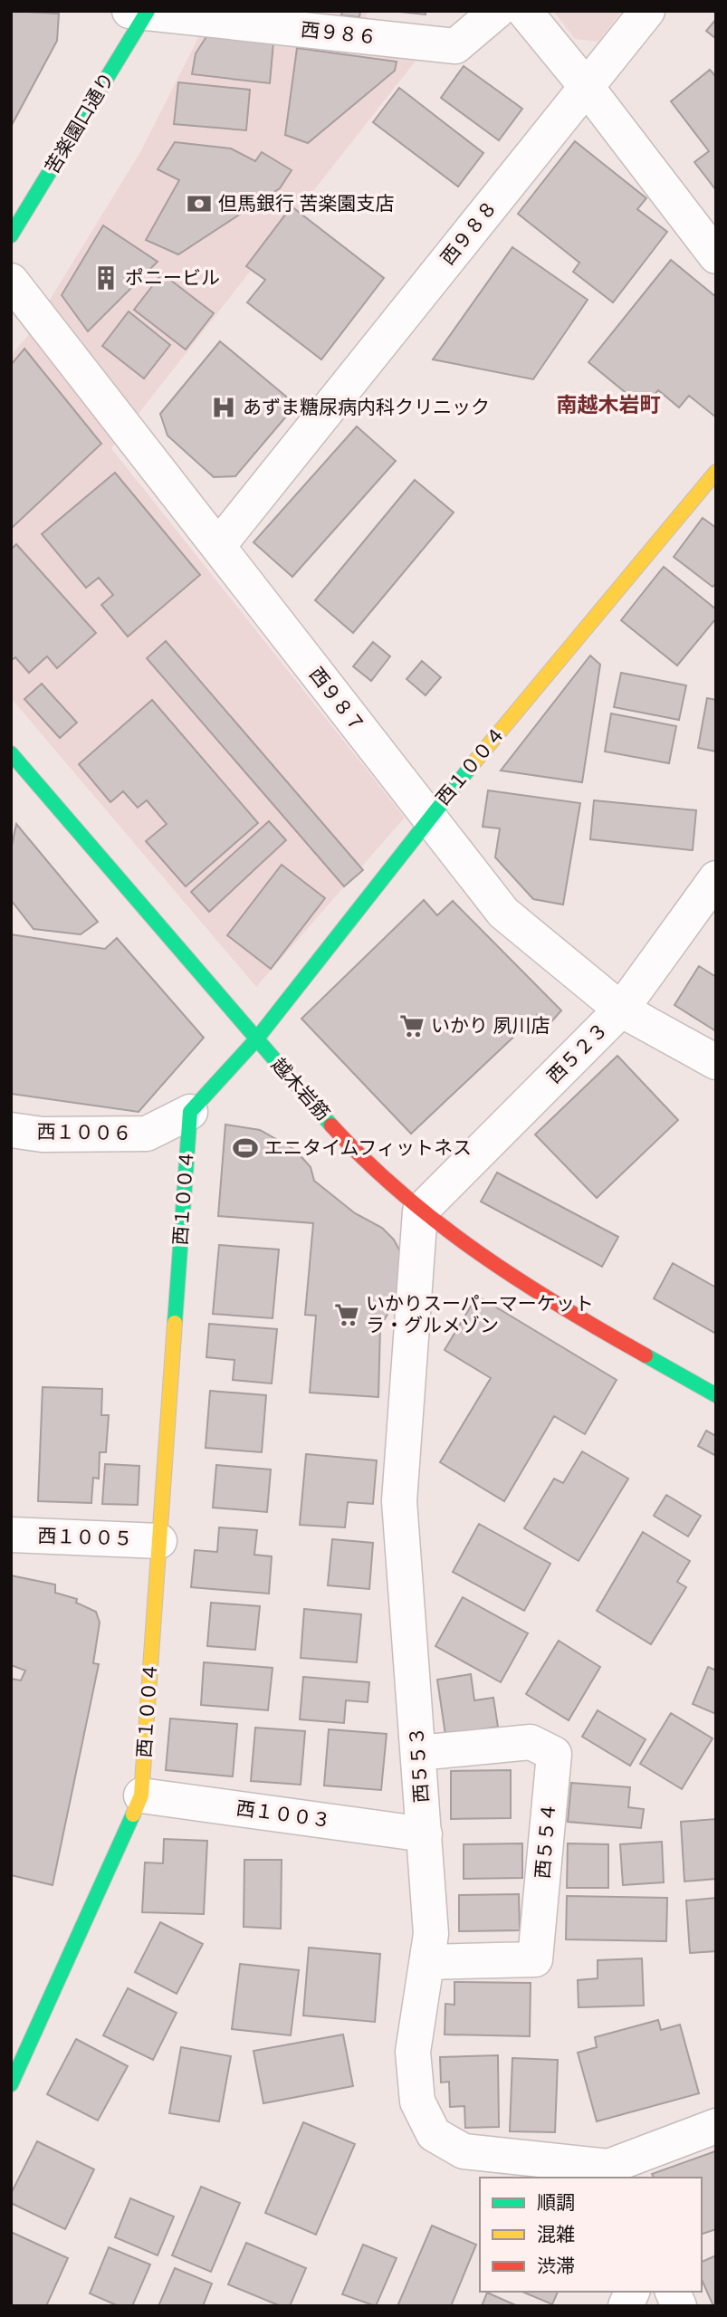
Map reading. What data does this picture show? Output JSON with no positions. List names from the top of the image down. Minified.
{"streets":{"street":["西９８６","苦楽園口通り","西９８８","西９８７","西１００４","西５２３","越木岩筋","西１００６","西１００５","西５５３","西１００３","西５５４"]},"crossings":[["西９８６","苦楽園口通り"],["西９８８","西９８７"],["西９８７","西１００４"],["西９８７","西５２３"],["西１００４","越木岩筋"],["西１００４","西１００６"],["西１００４","西１００５"],["西１００４","西１００３"],["西５２３","越木岩筋"],["西５２３","西５５３"],["越木岩筋","西５５３"],["西５５３","西１００３"],["西５５３","西５５４"]],"districts":["南越木岩町"],"places":{"bank":["但馬銀行 苦楽園支店"],"building":["ポニービル"],"hospital":["あずま糖尿病内科クリニック"],"supermarket":["いかり 夙川店","いかりスーパーマーケット ラ・グルメゾン"],"sports":["エニタイムフィットネス"]},"legend":["順調","混雑","渋滞"]}
